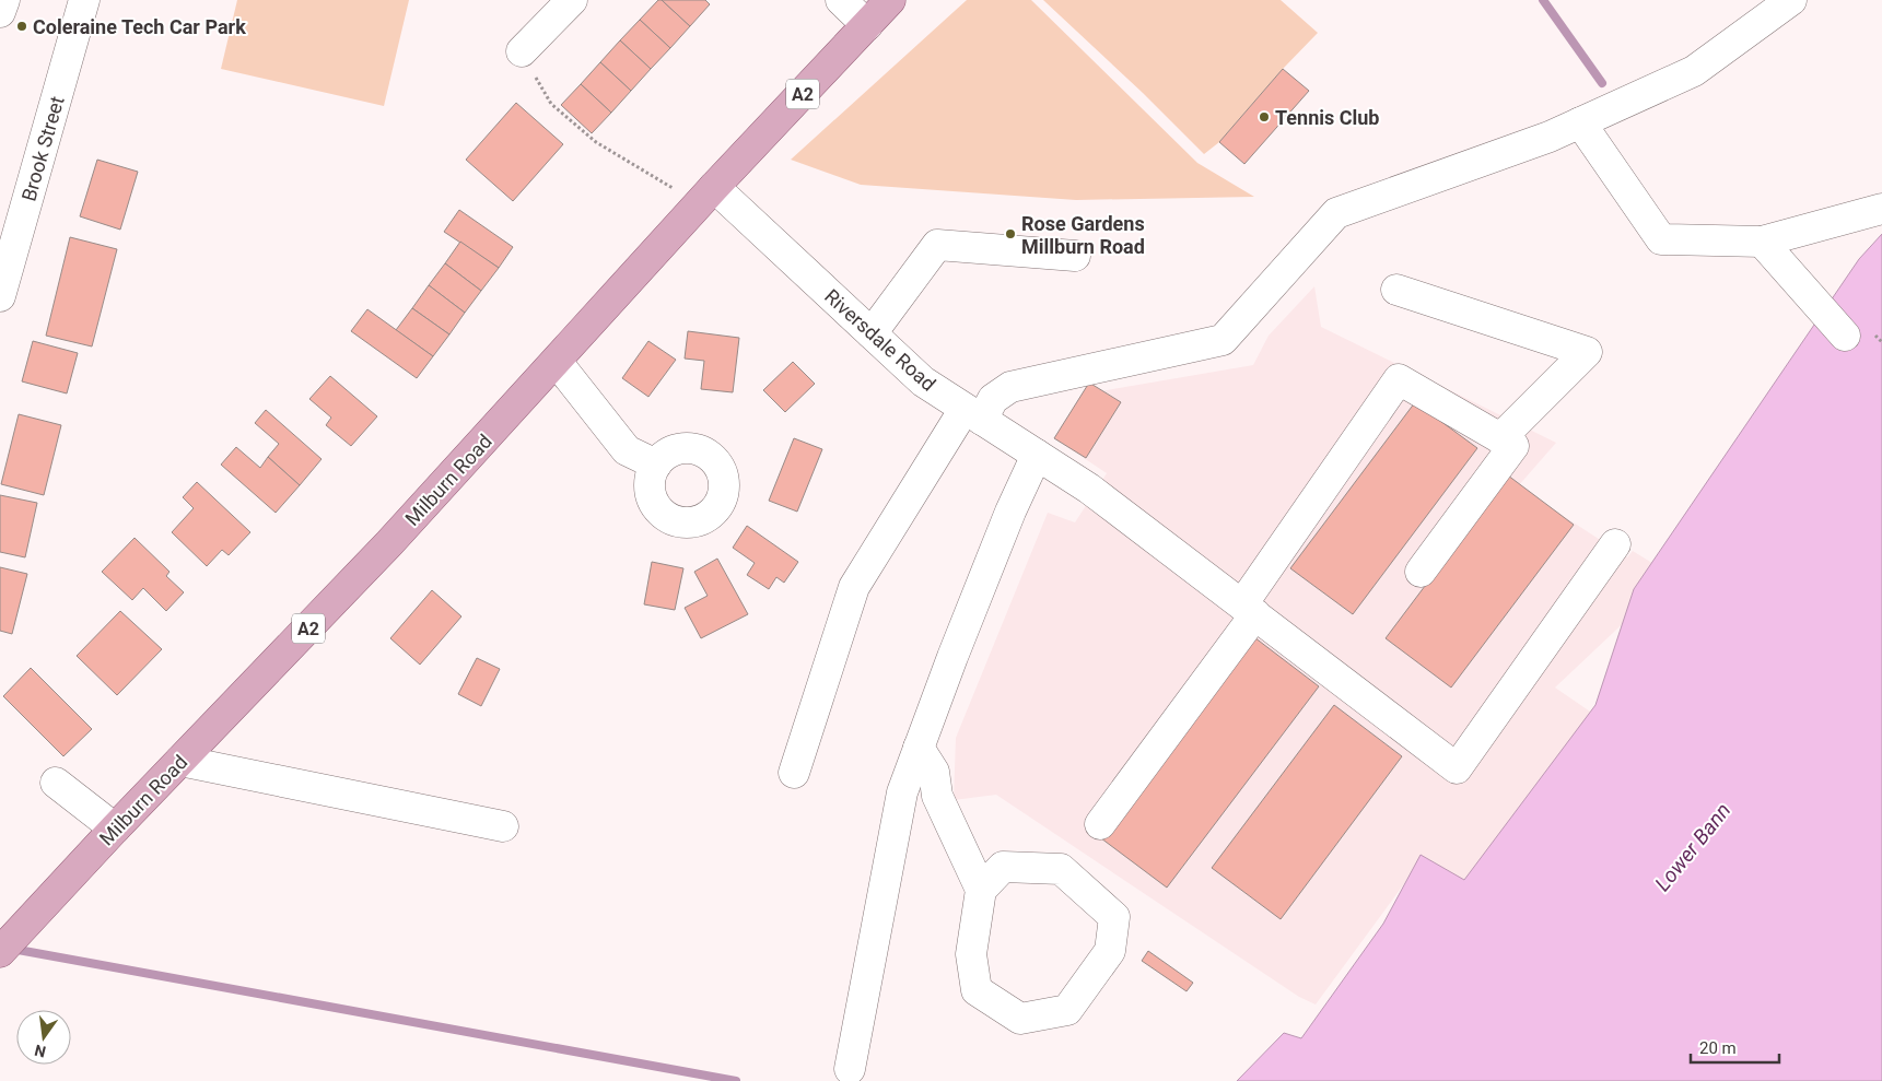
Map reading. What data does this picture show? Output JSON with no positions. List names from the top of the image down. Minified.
{"streets":{"main road":["A2","Milburn Road"],"street":["Brook Street","Riversdale Road"]},"crossings":[["Riversdale Road","Milburn Road"]],"water":["Lower Bann"],"places":["Coleraine Tech Car Park","Tennis Club","Rose Gardens Millburn Road"],"scale_bar":"20 m","north":"bottom"}
